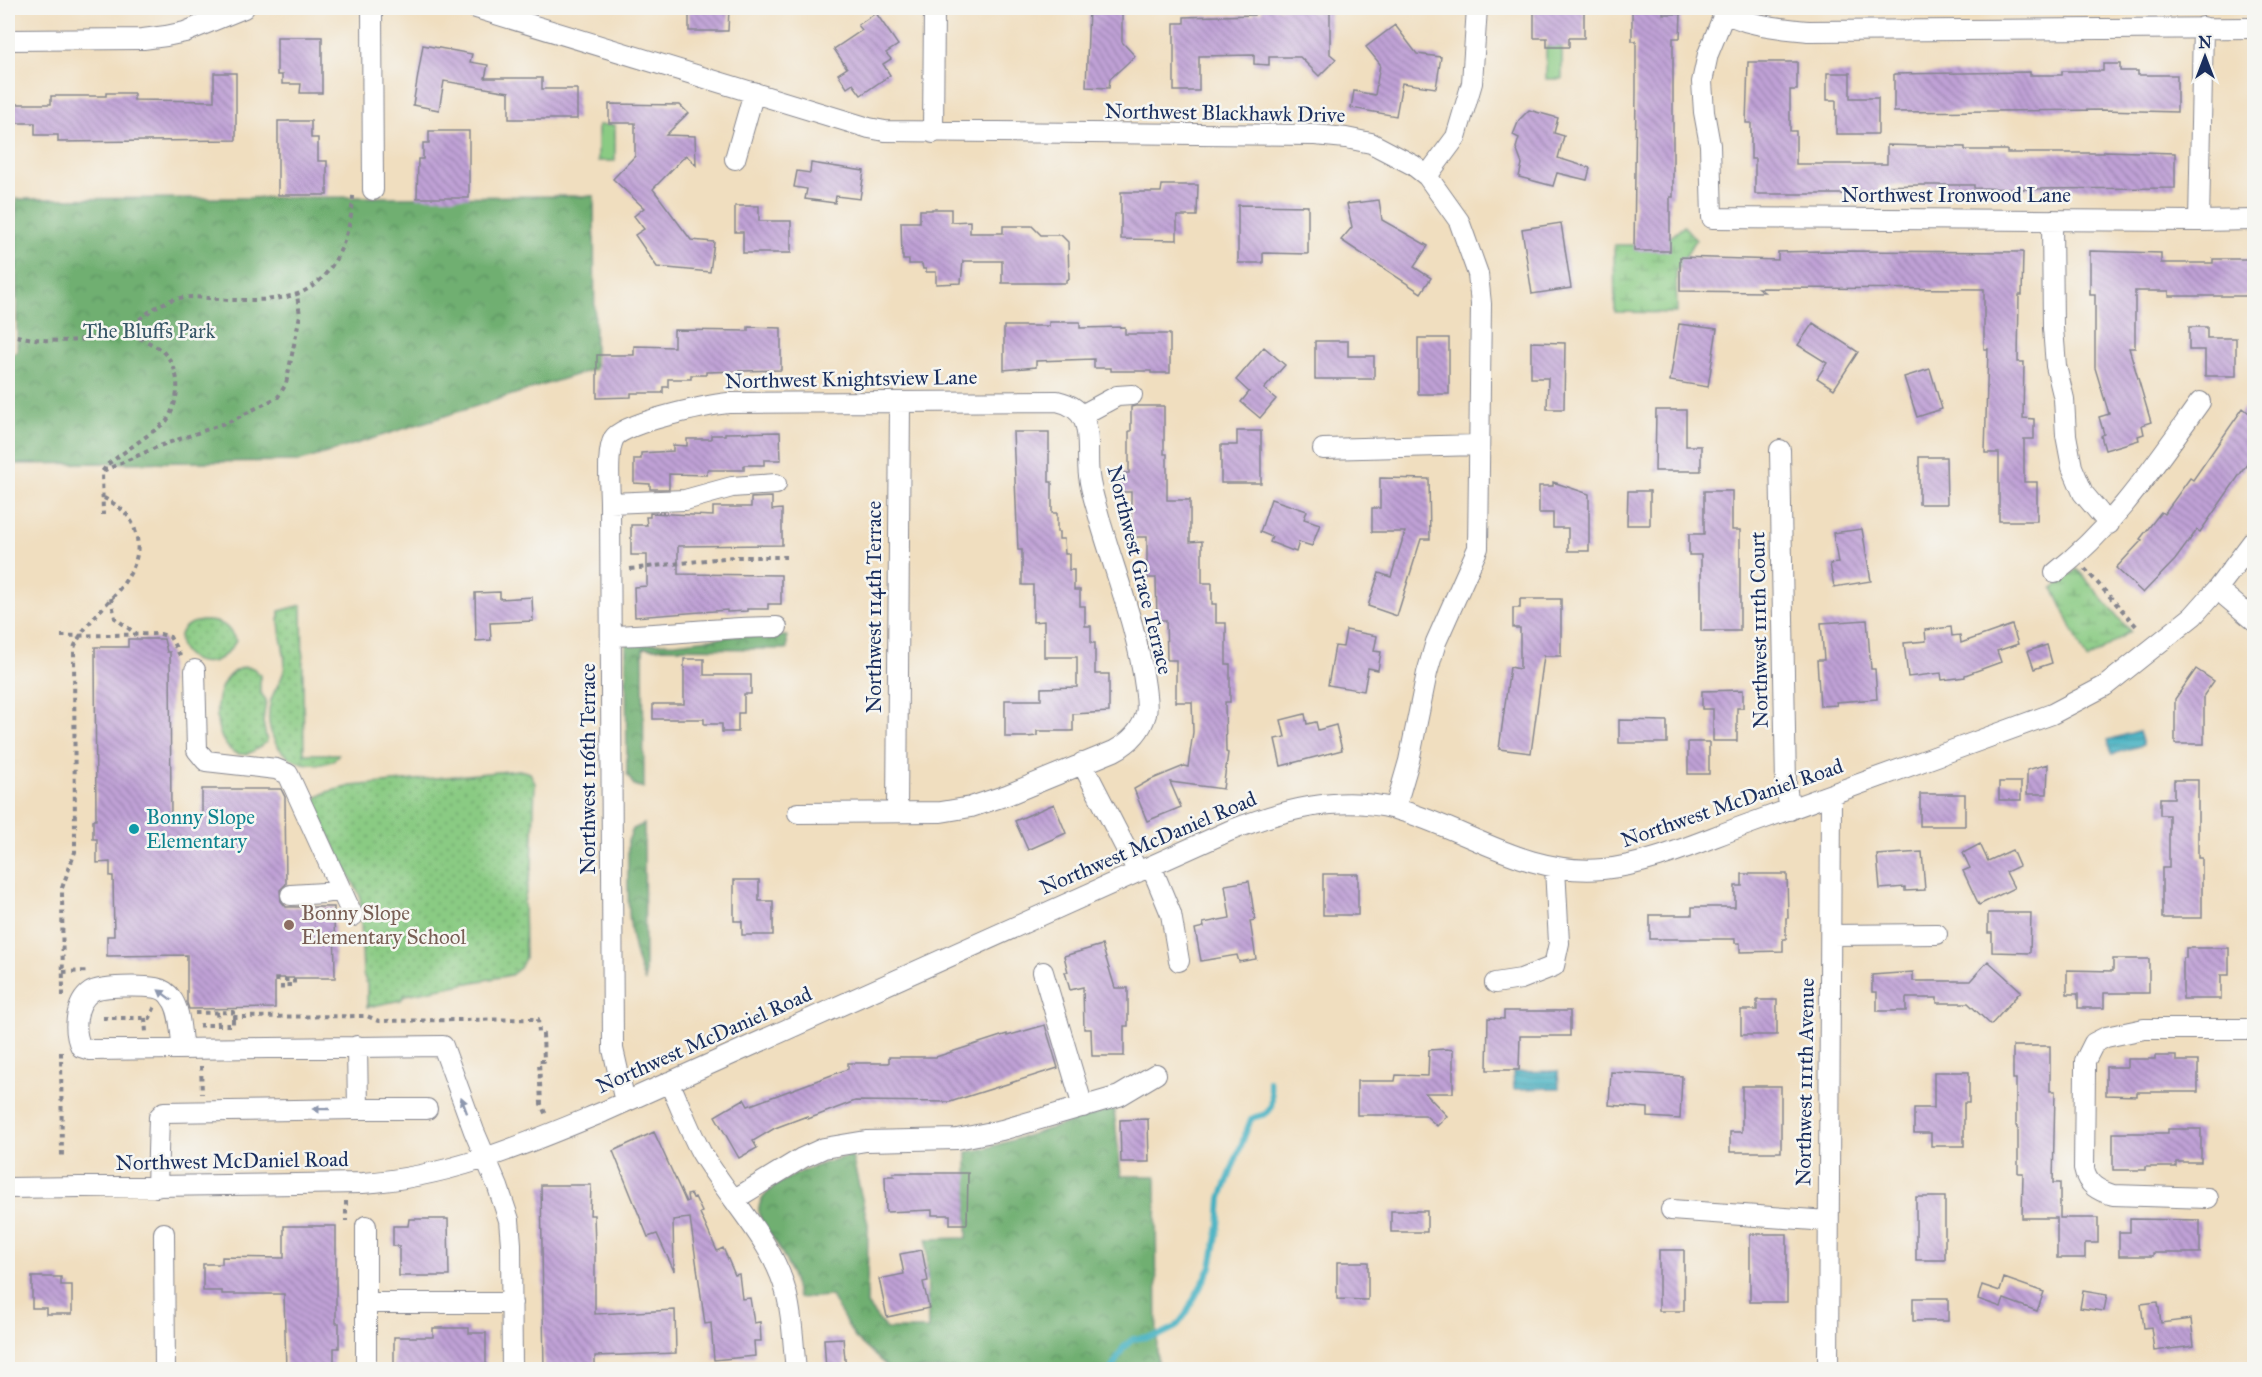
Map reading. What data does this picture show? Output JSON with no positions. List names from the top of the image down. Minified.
{"streets":{"street":["Northwest Blackhawk Drive","Northwest Ironwood Lane","Northwest Knightsview Lane","Northwest Grace Terrace","Northwest 114th Terrace","Northwest 111th Court","Northwest 116th Terrace","Northwest McDaniel Road","Northwest 111th Avenue"]},"crossings":[["Northwest Blackhawk Drive","Northwest McDaniel Road"],["Northwest Knightsview Lane","Northwest Grace Terrace"],["Northwest Knightsview Lane","Northwest 114th Terrace"],["Northwest Knightsview Lane","Northwest 116th Terrace"],["Northwest 111th Court","Northwest McDaniel Road"],["Northwest 116th Terrace","Northwest McDaniel Road"],["Northwest McDaniel Road","Northwest 111th Avenue"]],"parks":["The Bluffs Park"],"places":["Bonny Slope Elementary","Bonny Slope Elementary School"],"north":"top"}
